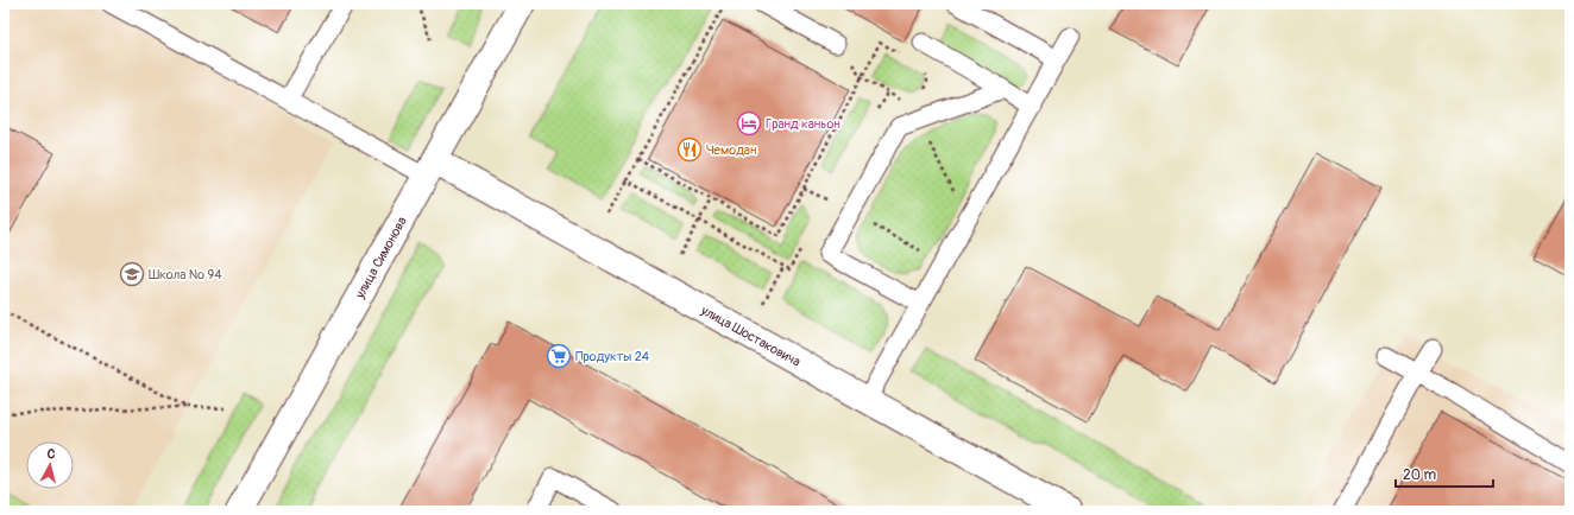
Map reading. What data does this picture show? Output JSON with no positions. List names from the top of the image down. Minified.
{"streets":{"street":["улица Симонова","улица Шостаковича"]},"crossings":[["улица Симонова","улица Шостаковича"]],"places":{"hotel":["Гранд каньон"],"restaurant":["Чемодан"],"school or university":["Школа № 94"],"supermarket":["Продукты 24"]},"scale_bar":"20 m","north":"top"}
